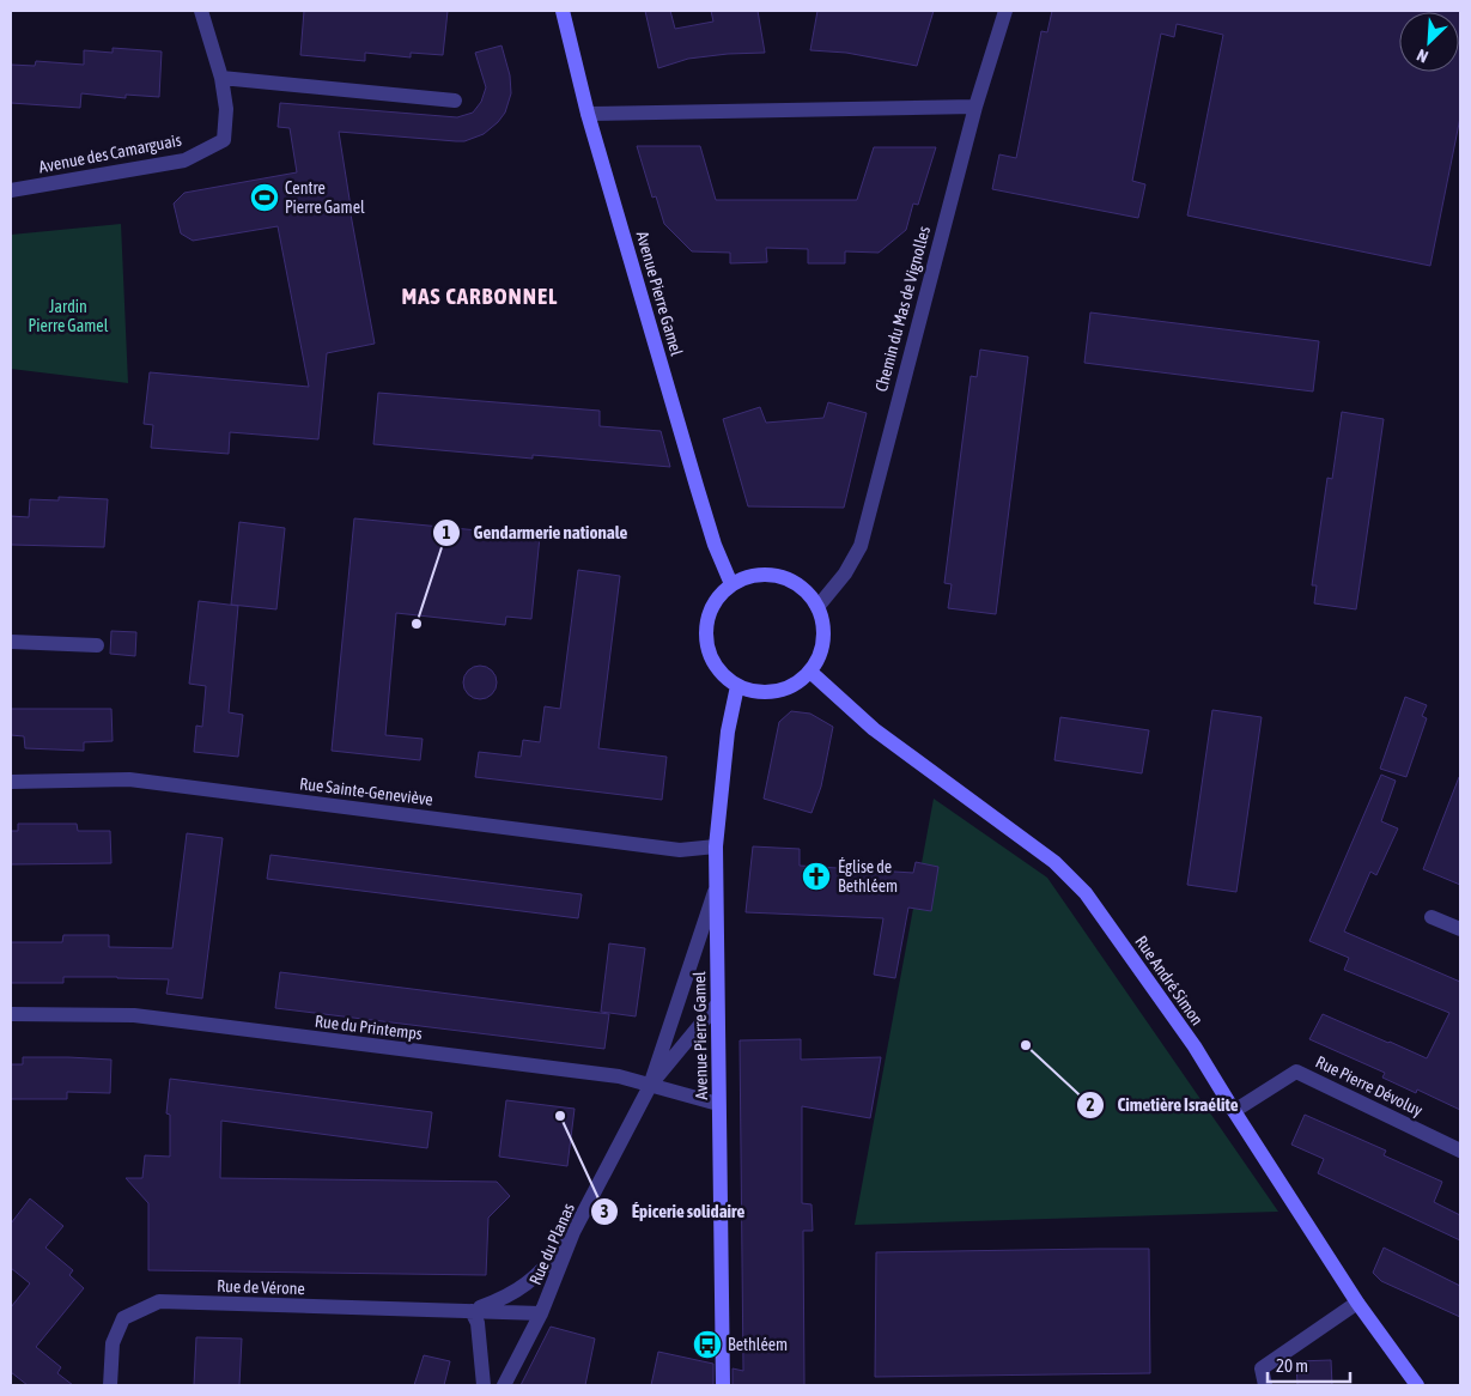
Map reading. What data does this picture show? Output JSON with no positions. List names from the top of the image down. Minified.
{"streets":{"street":["Avenue des Camarguais","Avenue Pierre Gamel","Chemin du Mas de Vignolles","Rue Sainte-Geneviève","Rue André Simon","Rue du Printemps","Rue Pierre Dévoluy","Rue du Planas","Rue de Vérone"]},"crossings":[["Avenue Pierre Gamel","Chemin du Mas de Vignolles"],["Avenue Pierre Gamel","Rue Sainte-Geneviève"],["Avenue Pierre Gamel","Rue André Simon"],["Avenue Pierre Gamel","Rue du Printemps"],["Avenue Pierre Gamel","Rue du Planas"],["Chemin du Mas de Vignolles","Rue André Simon"],["Rue André Simon","Rue Pierre Dévoluy"],["Rue du Printemps","Rue du Planas"],["Rue du Planas","Rue de Vérone"]],"districts":["MAS CARBONNEL"],"parks":["Jardin Pierre Gamel"],"places":{"sports":["Centre Pierre Gamel"],"other":["Gendarmerie nationale","Cimetière Israélite","Épicerie solidaire"],"church":["Église de Bethléem"],"bus stop":["Bethléem"]},"scale_bar":"20 m","north":"bottom left"}
